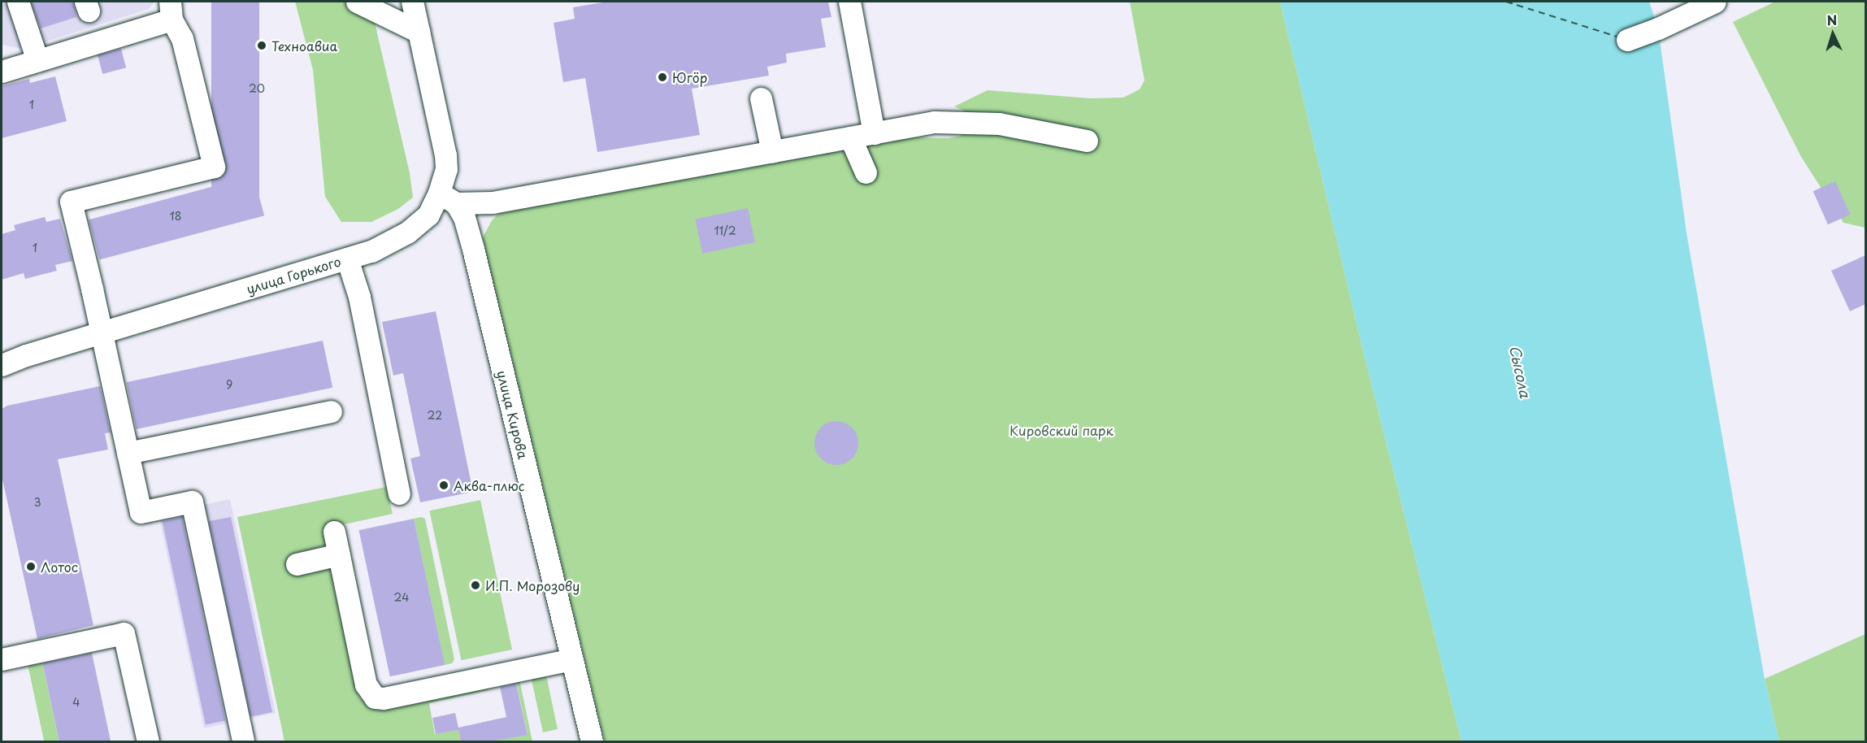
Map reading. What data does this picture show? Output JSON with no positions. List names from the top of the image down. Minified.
{"streets":{"street":["улица Горького","улица Кирова"]},"crossings":[["улица Горького","улица Кирова"]],"water":["Сысола"],"parks":["Кировский парк"],"places":["Техноавиа","Югöр","Аква-плюс","Лотос","И.П. Морозову"],"house_numbers":["20","1","18","11/2","1","9","22","3","24","4"],"north":"top"}
